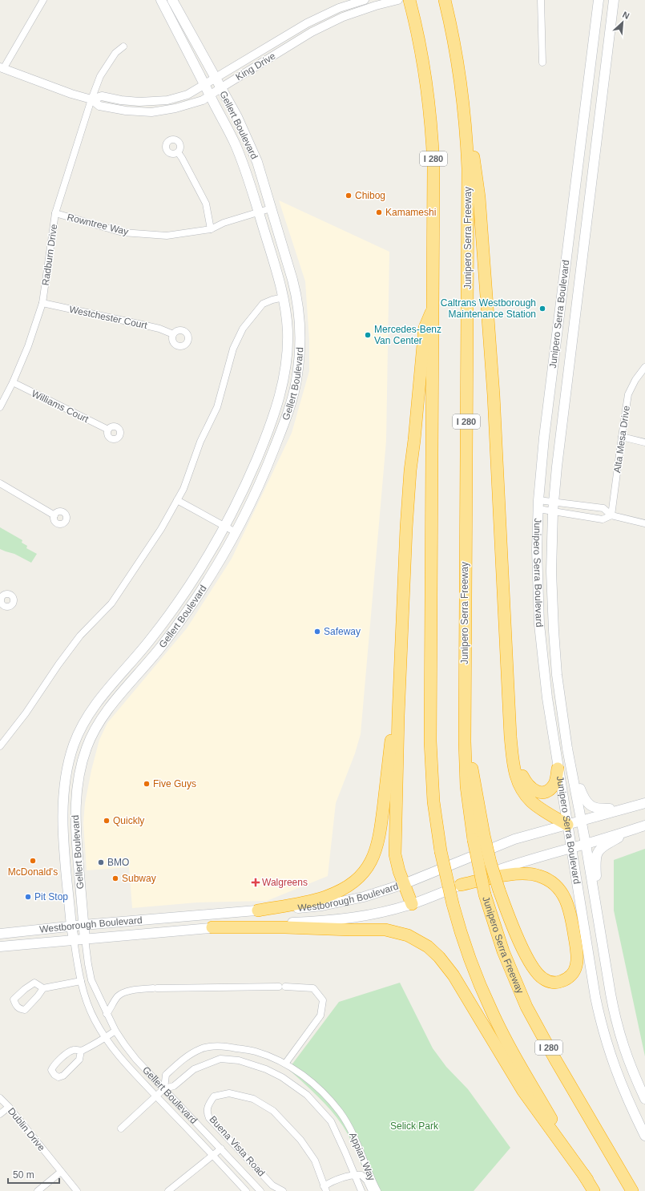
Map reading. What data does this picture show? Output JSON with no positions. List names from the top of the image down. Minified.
{"streets":{"highway":["I 280","Junipero Serra Freeway"],"main road":["Gellert Boulevard","Junipero Serra Boulevard","Westborough Boulevard"],"street":["King Drive","Rowntree Way","Radburn Drive","Westchester Court","Williams Court","Alta Mesa Drive","Dublin Drive","Buena Vista Road","Appian Way"]},"crossings":[["King Drive","Gellert Boulevard"],["King Drive","Radburn Drive"],["Gellert Boulevard","Rowntree Way"],["Gellert Boulevard","Westborough Boulevard"],["Gellert Boulevard","Appian Way"],["Rowntree Way","Radburn Drive"],["Radburn Drive","Westchester Court"],["Radburn Drive","Williams Court"],["Junipero Serra Boulevard","Westborough Boulevard"],["Buena Vista Road","Appian Way"]],"parks":["Selick Park"],"places":{"other":["Chibog","Kamameshi","Caltrans Westborough Maintenance Station","Mercedes-Benz Van Center","Safeway","Five Guys","Quickly","McDonald's","BMO","Subway","Pit Stop"],"health":["Walgreens"]},"scale_bar":"50 m","north":"top right"}
